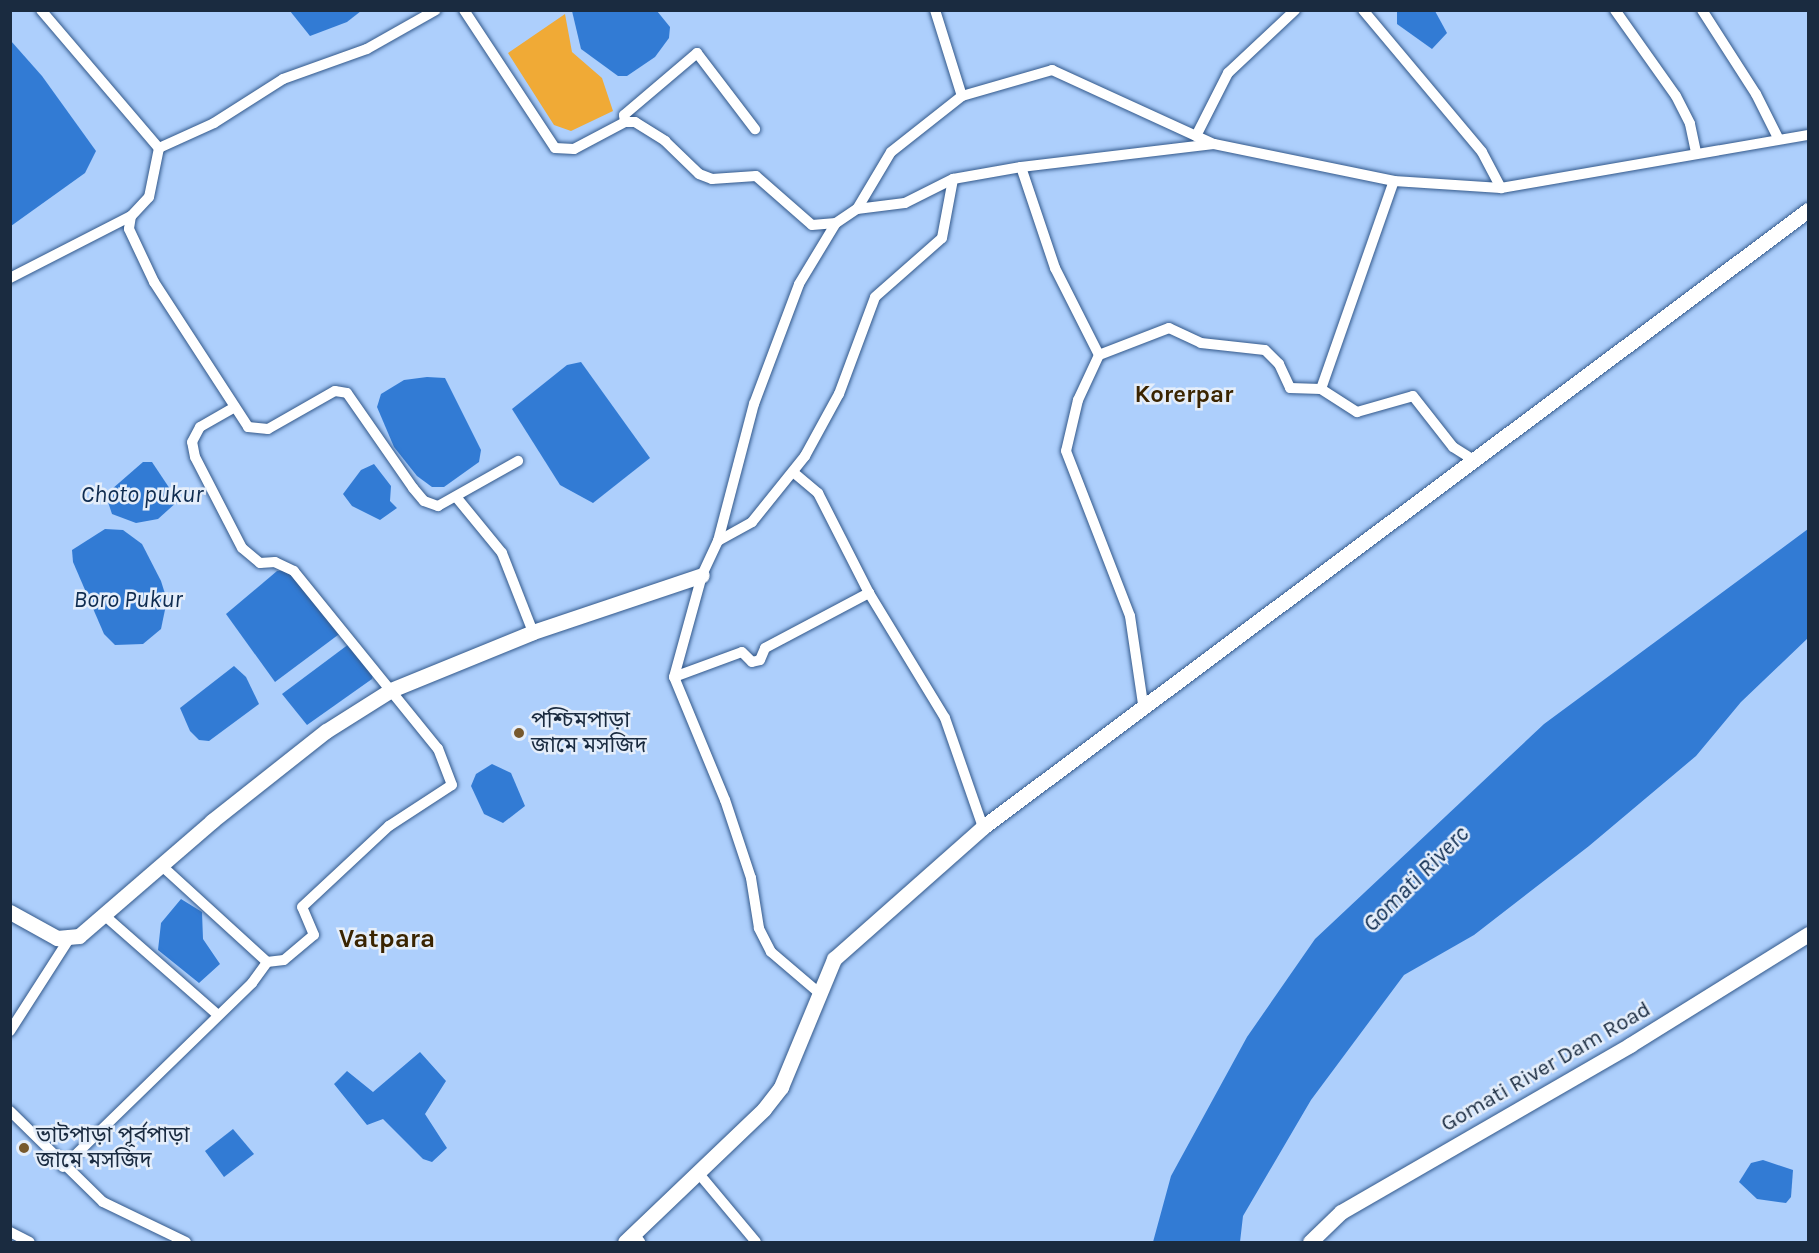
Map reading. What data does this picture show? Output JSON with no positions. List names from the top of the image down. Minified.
{"streets":{"street":["Gomati River Dam Road"]},"districts":["Korerpar","Vatpara"],"water":["Choto pukur","Boro Pukur","Gomati Riverc"],"places":["পশ্চিমপাড়া জামে মসজিদ","ভাটপাড়া পূর্বপাড়া জামে মসজিদ"]}
